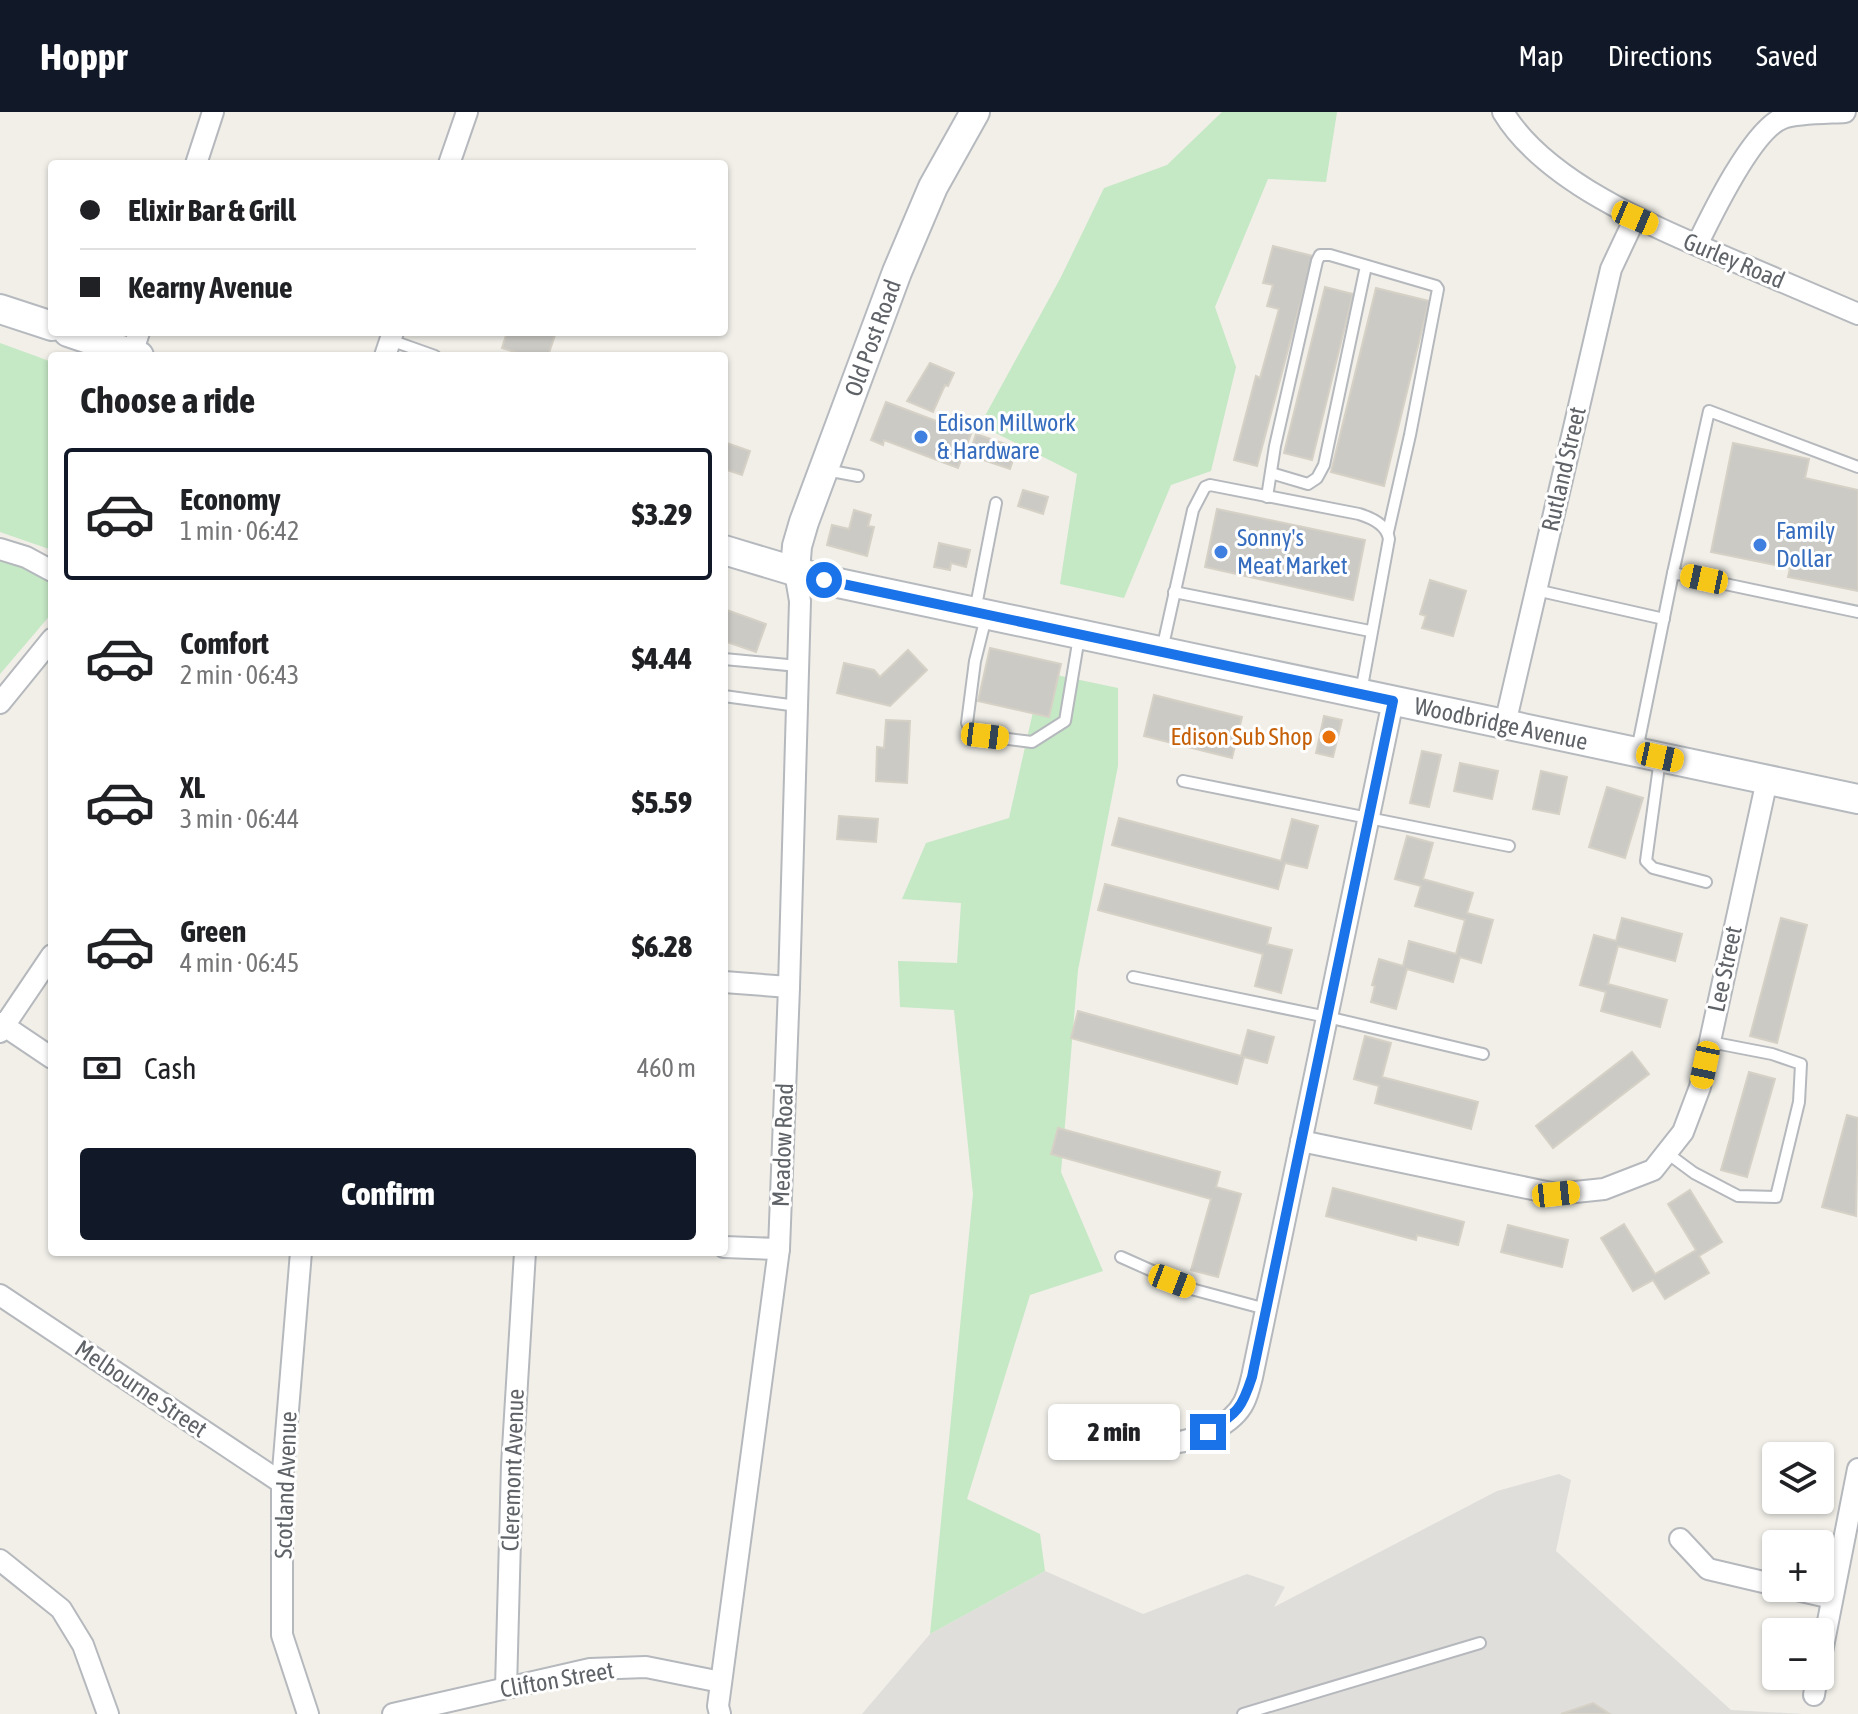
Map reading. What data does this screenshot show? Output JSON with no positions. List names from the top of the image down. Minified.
{"streets":{"main road":["Old Post Road","Woodbridge Avenue"],"street":["Gurley Road","Rutland Street","Lee Street","Meadow Road","Melbourne Street","Cleremont Avenue","Scotland Avenue","Clifton Street"]},"crossings":[["Gurley Road","Rutland Street"],["Old Post Road","Woodbridge Avenue"],["Old Post Road","Meadow Road"],["Rutland Street","Woodbridge Avenue"],["Woodbridge Avenue","Lee Street"],["Woodbridge Avenue","Meadow Road"],["Meadow Road","Clifton Street"],["Melbourne Street","Scotland Avenue"],["Cleremont Avenue","Clifton Street"]],"places":["Edison Millwork & Hardware","Family Dollar","Sonny's Meat Market","Edison Sub Shop"],"page":{"header":"Hoppr","nav":["Map","Directions","Saved"],"banner":["Elixir Bar & Grill","Kearny Avenue"],"heading":"Choose a ride","list":[{"name":"Economy","note":"1 min · 06:42","value":"$3.29"},{"name":"Comfort","note":"2 min · 06:43","value":"$4.44"},{"name":"XL","note":"3 min · 06:44","value":"$5.59"},{"name":"Green","note":"4 min · 06:45","value":"$6.28"}],"pay":["Cash","460 m"],"buttons":"Confirm","bubble":"2 min","map_buttons":["+","−"]}}
